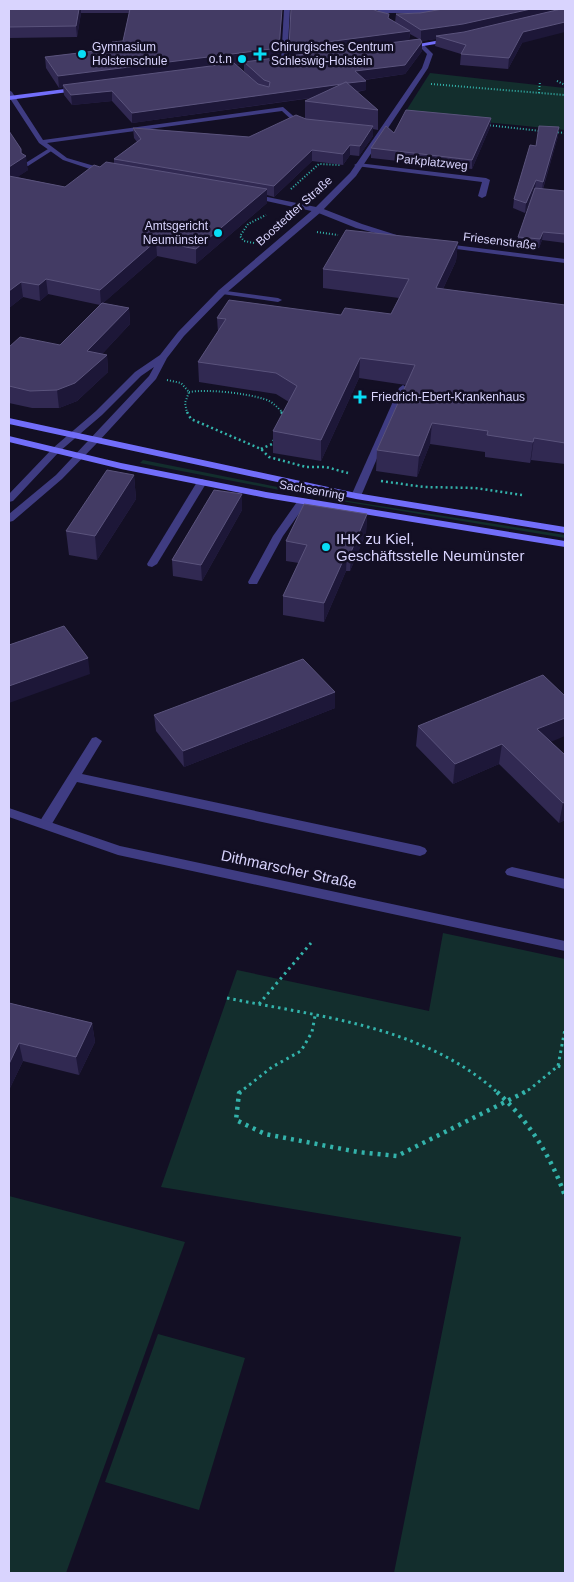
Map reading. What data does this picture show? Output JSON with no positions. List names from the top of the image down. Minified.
{"streets":{"main road":["Sachsenring"],"street":["Parkplatzweg","Boostedter Straße","Friesenstraße","Dithmarscher Straße"]},"crossings":[["Parkplatzweg","Boostedter Straße"],["Boostedter Straße","Sachsenring"]],"places":{"other":["Gymnasium Holstenschule","o.t.n","Amtsgericht Neumünster","IHK zu Kiel, Geschäftsstelle Neumünster"],"health":["Chirurgisches Centrum Schleswig-Holstein","Friedrich-Ebert-Krankenhaus"]}}
